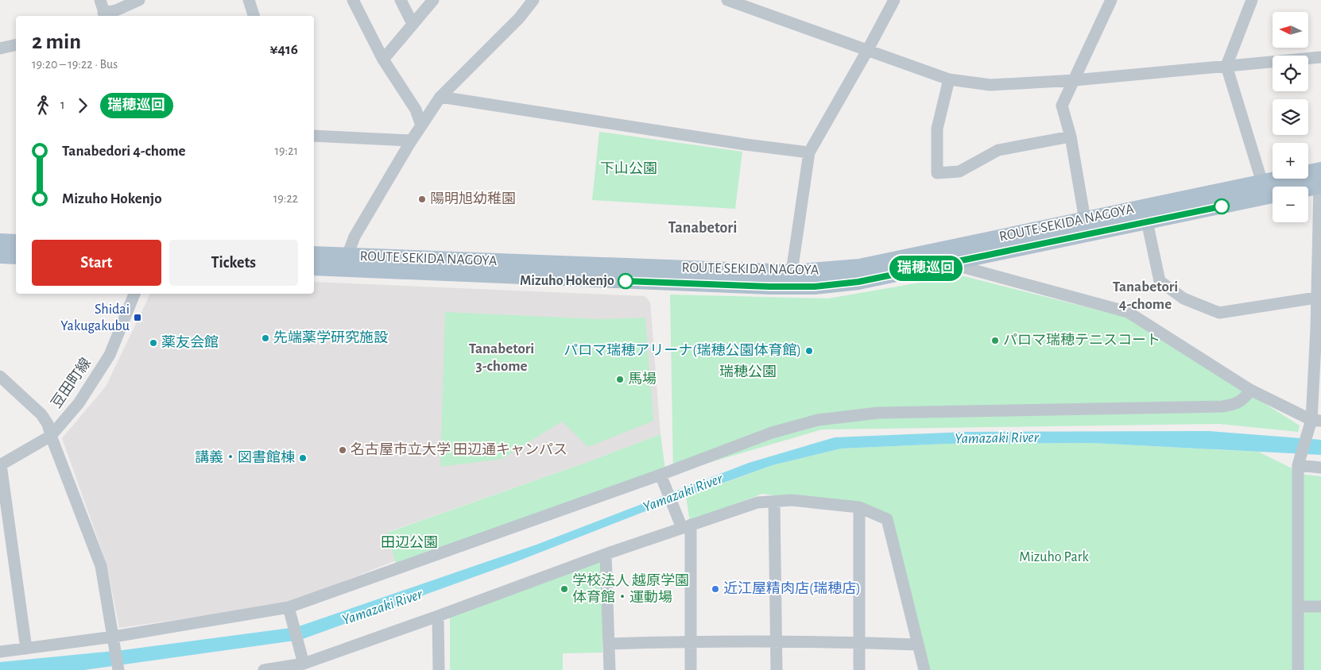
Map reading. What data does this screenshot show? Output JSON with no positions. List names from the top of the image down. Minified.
{"streets":{"main road":["ROUTE SEKIDA NAGOYA"],"street":["豆田町線"]},"districts":["Tanabetori","Tanabetori 4-chome","Tanabetori 3-chome"],"water":["Yamazaki River"],"parks":["下山公園","瑞穂公園","田辺公園","Mizuho Park"],"places":{"other":["陽明旭幼稚園","Mizuho Hokenjo","先端薬学研究施設","パロマ瑞穂テニスコート","薬友会館","パロマ瑞穂アリーナ(瑞穂公園体育館)","馬場","名古屋市立大学 田辺通キャンパス","講義・図書館棟","学校法人 越原学園 体育館・運動場","近江屋精肉店(瑞穂店)"],"transit":["Shidai Yakugakubu"]},"lines":["bus line 瑞穂巡回"],"north":"left","page":{"on_map":"瑞穂巡回","map_buttons":["+","−"],"heading":["2 min","19:20 – 19:22 · Bus","¥416"],"legs":["1","瑞穂巡回"],"list":[{"name":"Tanabedori 4-chome","value":"19:21"},{"name":"Mizuho Hokenjo","value":"19:22"}],"buttons":["Start","Tickets"]}}
